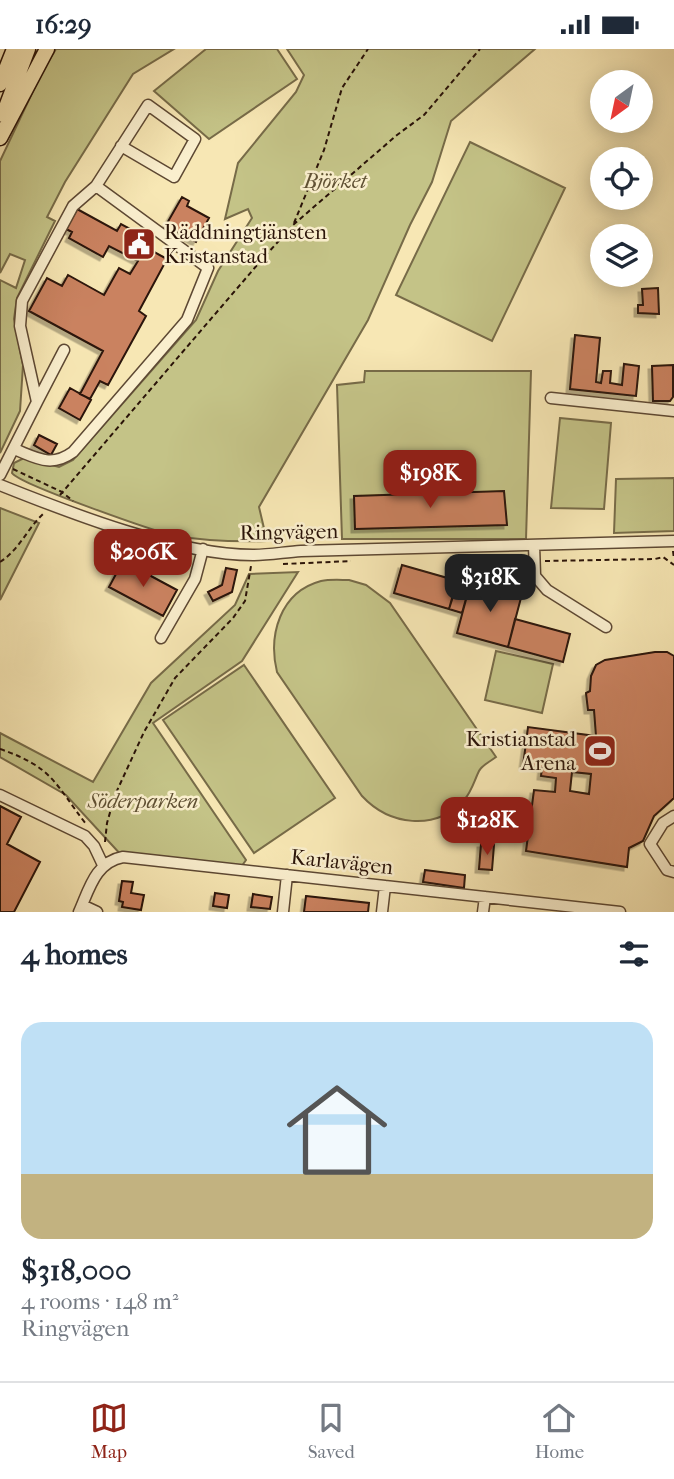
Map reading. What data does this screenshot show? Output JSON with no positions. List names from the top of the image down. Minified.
{"streets":{"street":["Ringvägen","Karlavägen"]},"parks":["Björket","Söderparken"],"places":{"public building":["Räddningtjänsten Kristanstad"],"sports":["Kristianstad Arena"]},"north":"bottom left","page":{"status":"16:29","price":["$198K","$206K","$318K","$128K"],"heading":"4 homes","list":[{"name":"$318,000","note":"4 rooms · 148 m² · Ringvägen"}],"tabs":["Map","Saved","Home"]}}
